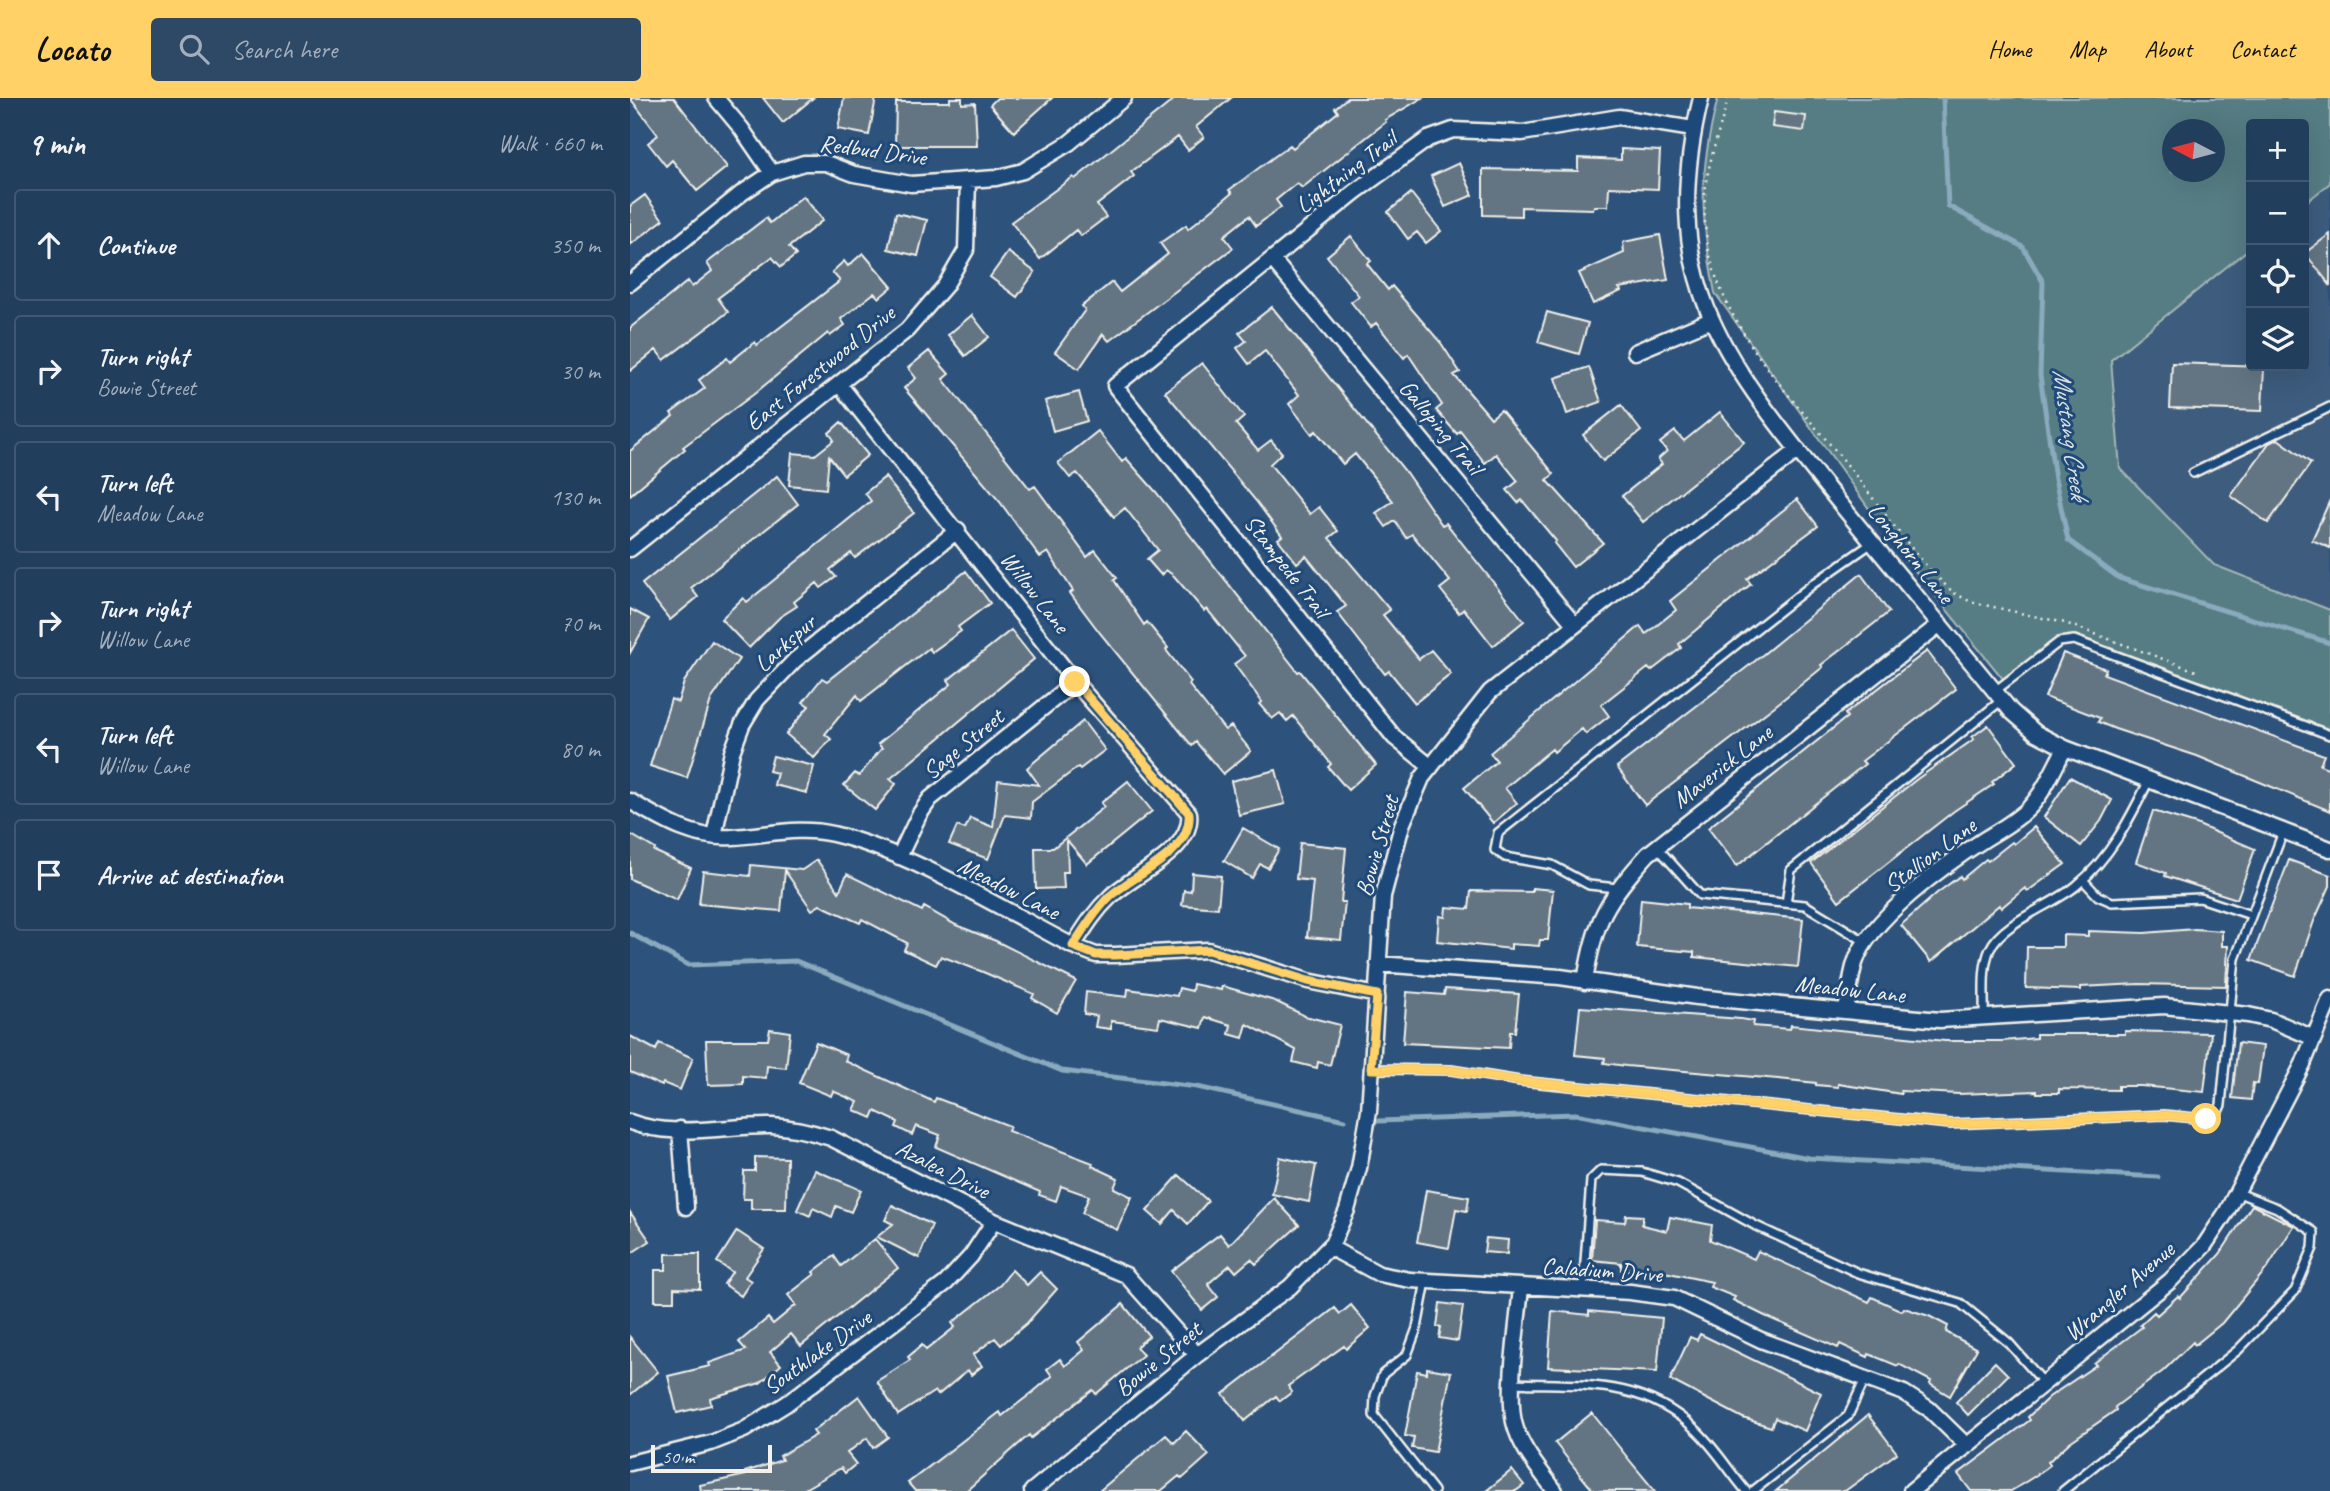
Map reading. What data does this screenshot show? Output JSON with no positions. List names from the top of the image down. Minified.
{"streets":{"street":["Redbud Drive","Lightning Trail","East Forestwood Drive","Galloping Trail","Longhorn Lane","Stampede Trail","Willow Lane","Larkspur","Sage Street","Maverick Lane","Bowie Street","Stallion Lane","Meadow Lane","Azalea Drive","Caladium Drive","Wrangler Avenue","Southlake Drive"]},"crossings":[["Redbud Drive","East Forestwood Drive"],["Lightning Trail","Galloping Trail"],["Lightning Trail","Longhorn Lane"],["Lightning Trail","Stampede Trail"],["East Forestwood Drive","Willow Lane"],["Galloping Trail","Bowie Street"],["Longhorn Lane","Maverick Lane"],["Longhorn Lane","Bowie Street"],["Longhorn Lane","Stallion Lane"],["Stampede Trail","Bowie Street"],["Willow Lane","Larkspur"],["Willow Lane","Sage Street"],["Willow Lane","Meadow Lane"],["Larkspur","Meadow Lane"],["Sage Street","Meadow Lane"],["Maverick Lane","Meadow Lane"],["Bowie Street","Meadow Lane"],["Bowie Street","Azalea Drive"],["Bowie Street","Caladium Drive"],["Stallion Lane","Meadow Lane"],["Meadow Lane","Wrangler Avenue"],["Azalea Drive","Southlake Drive"],["Caladium Drive","Wrangler Avenue"]],"water":["Mustang Creek"],"scale_bar":"50 m","north":"left","page":{"header":"Locato","search":"Search here","nav":["Home","Map","About","Contact"],"heading":["9 min","Walk · 660 m"],"map_buttons":["+","−"],"list":[["Continue","350 m"],["Turn right","Bowie Street","30 m"],["Turn left","Meadow Lane","130 m"],["Turn right","Willow Lane","70 m"],["Turn left","Willow Lane","80 m"],"Arrive at destination"],"scale":"50 m"}}
